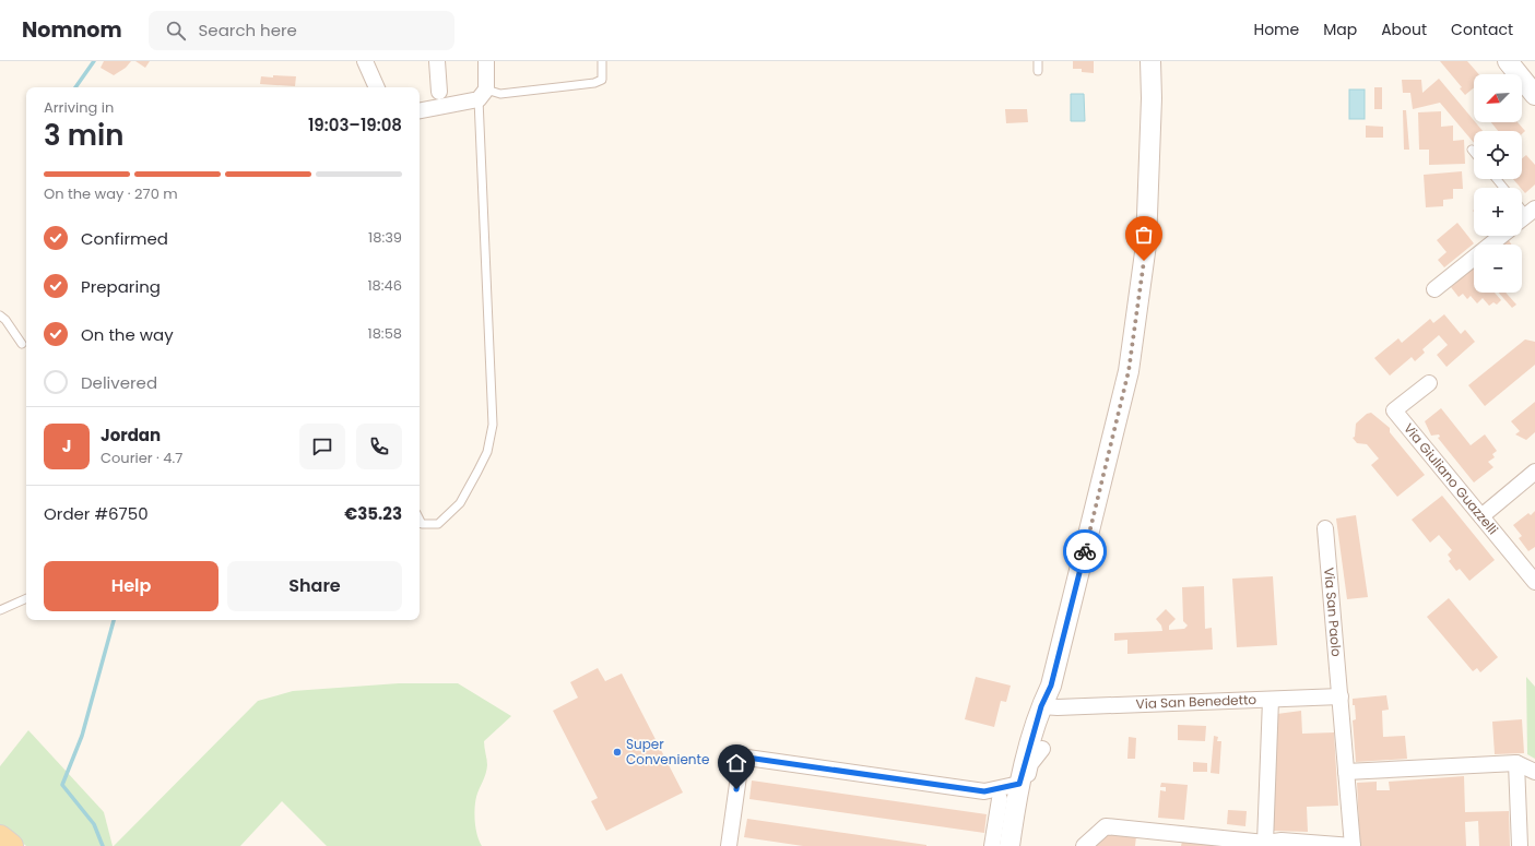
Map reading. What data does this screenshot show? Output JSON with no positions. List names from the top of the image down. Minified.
{"streets":{"street":["Via Giuliano Guazzelli","Via San Paolo","Via San Benedetto"]},"crossings":[["Via San Paolo","Via San Benedetto"]],"places":["Super Conveniente"],"north":"bottom left","page":{"header":"Nomnom","search":"Search here","nav":["Home","Map","About","Contact"],"map_buttons":["+","−"],"heading":["3 min","Arriving in","19:03–19:08"],"panel":["Jordan","Courier · 4.7","Order #6750","€35.23"],"bar":"On the way · 270 m","list":[["Confirmed","18:39"],["Preparing","18:46"],["On the way","18:58"],"Delivered"],"round":"J","buttons":["Help","Share"]}}
